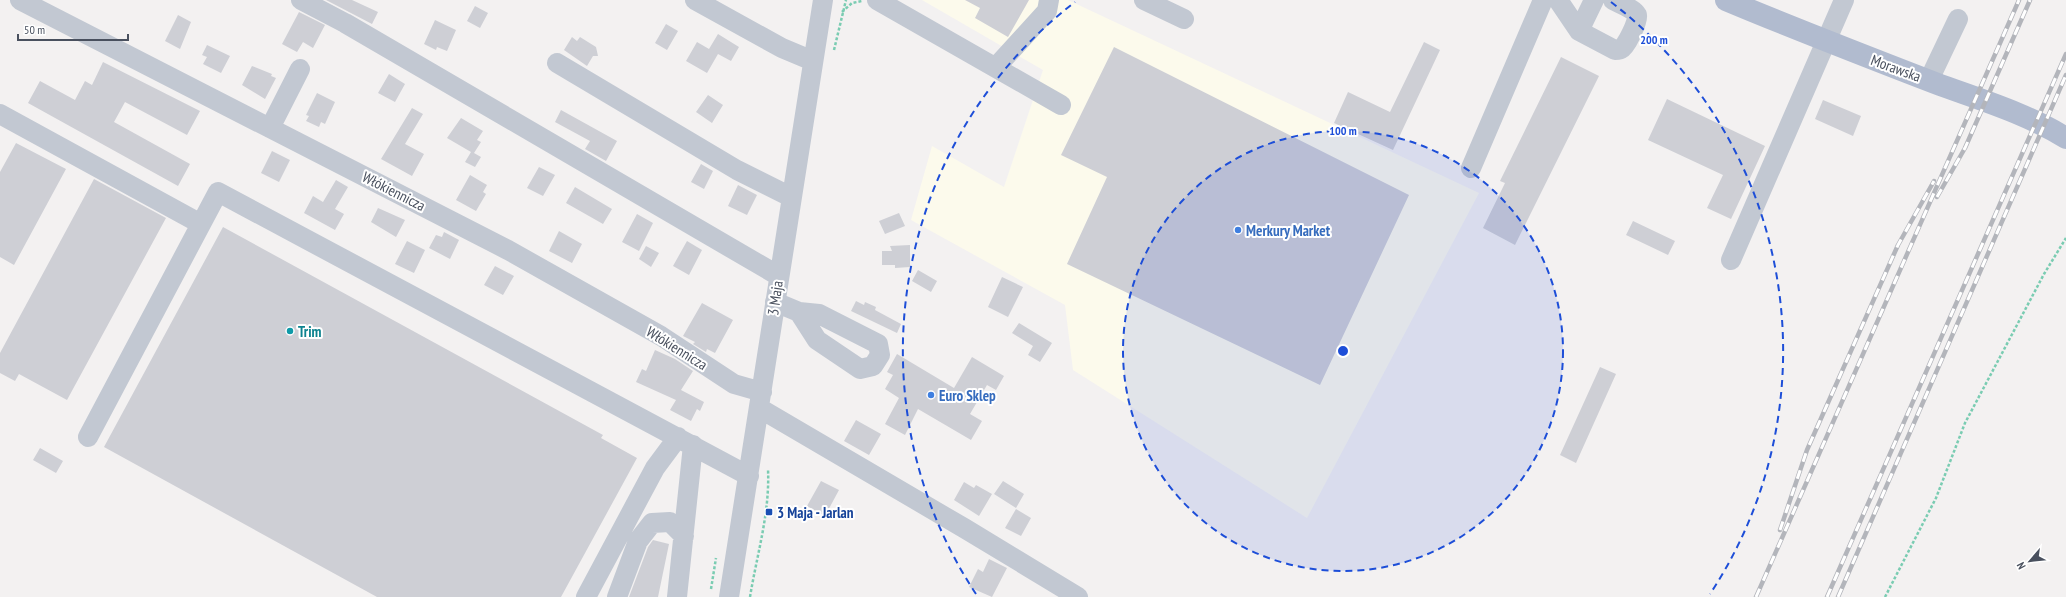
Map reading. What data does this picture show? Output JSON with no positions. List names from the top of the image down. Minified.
{"streets":{"main road":["Morawska"],"street":["Włókiennicza","3 Maja"]},"crossings":[["Włókiennicza","3 Maja"]],"places":{"other":["Merkury Market","Trim","Euro Sklep"],"transit":["3 Maja - Jarlan"]},"scale_bar":"50 m","north":"bottom left","rings":["200 m","100 m"]}
